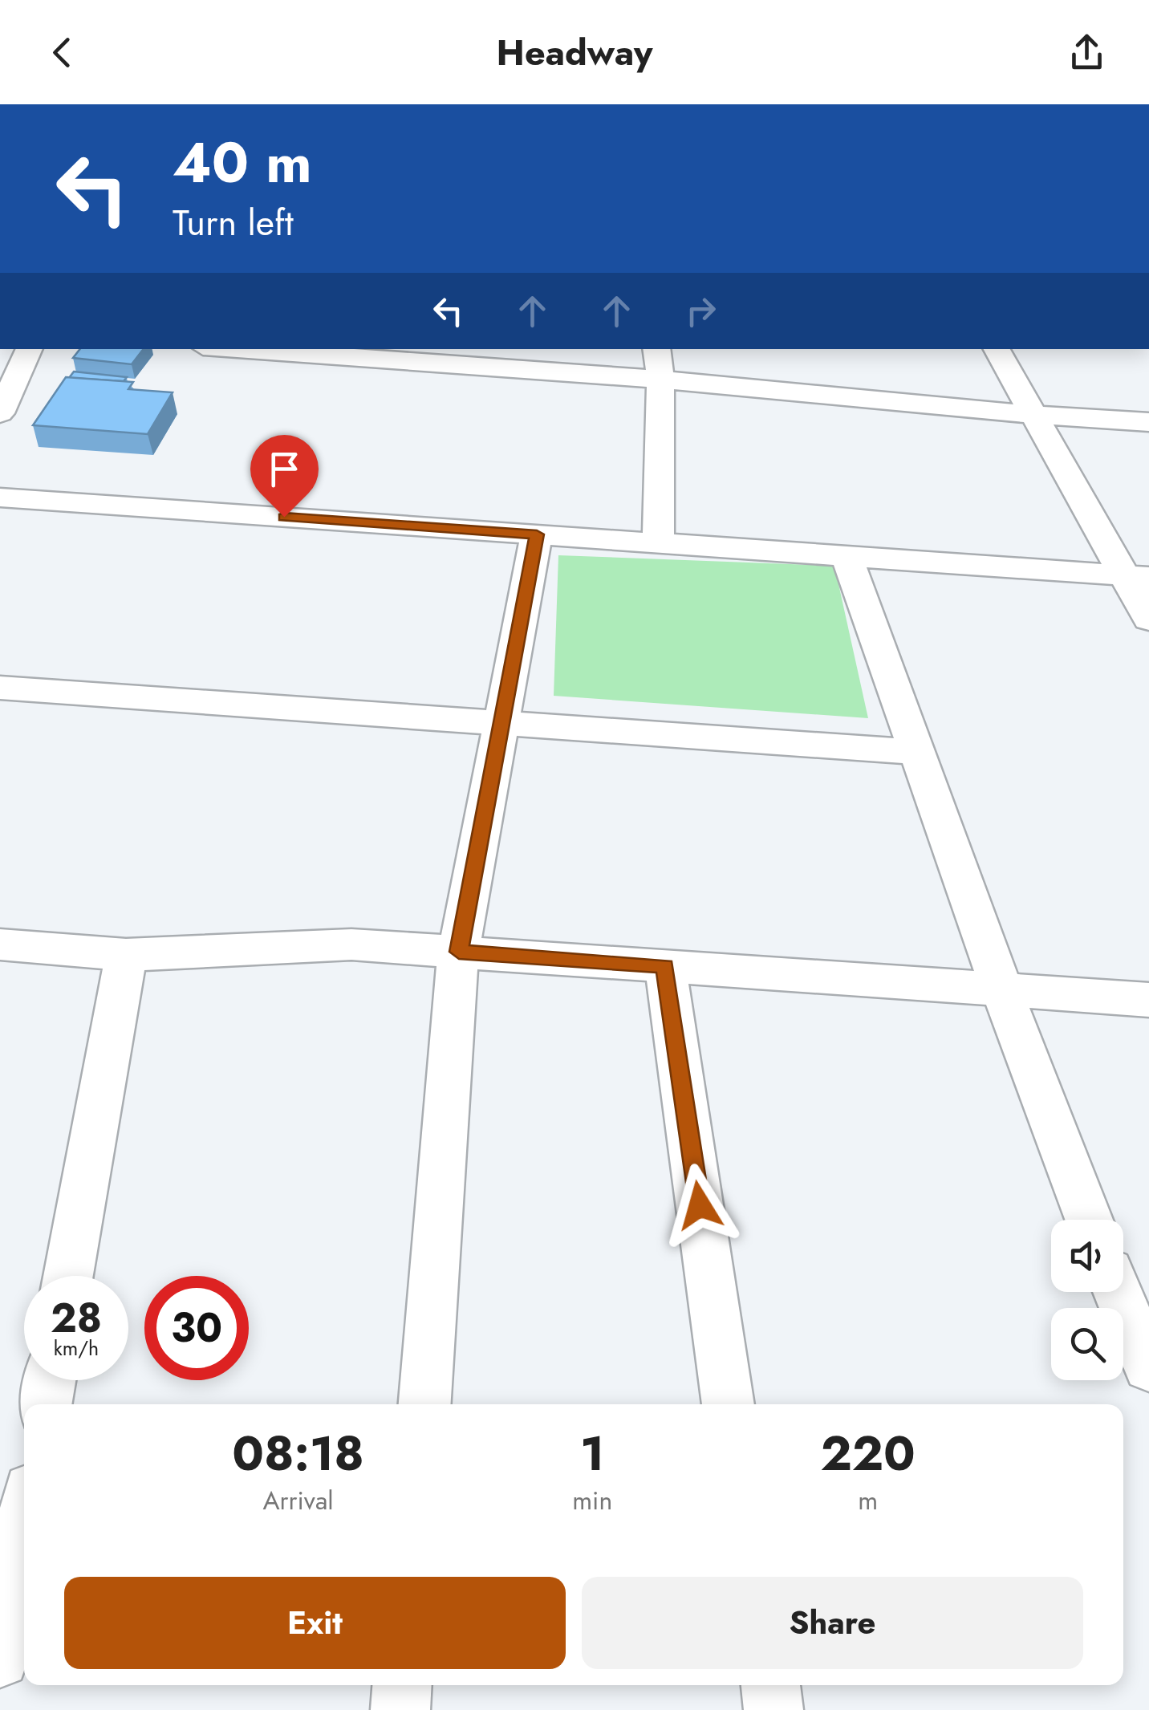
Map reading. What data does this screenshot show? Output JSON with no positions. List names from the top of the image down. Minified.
{"page":{"header":"Headway","turn":["40 m","Turn left"],"speed":"28 km/h","limit":"30","eta":["08:18","Arrival","1","min","220","m"],"buttons":["Exit","Share"]}}
